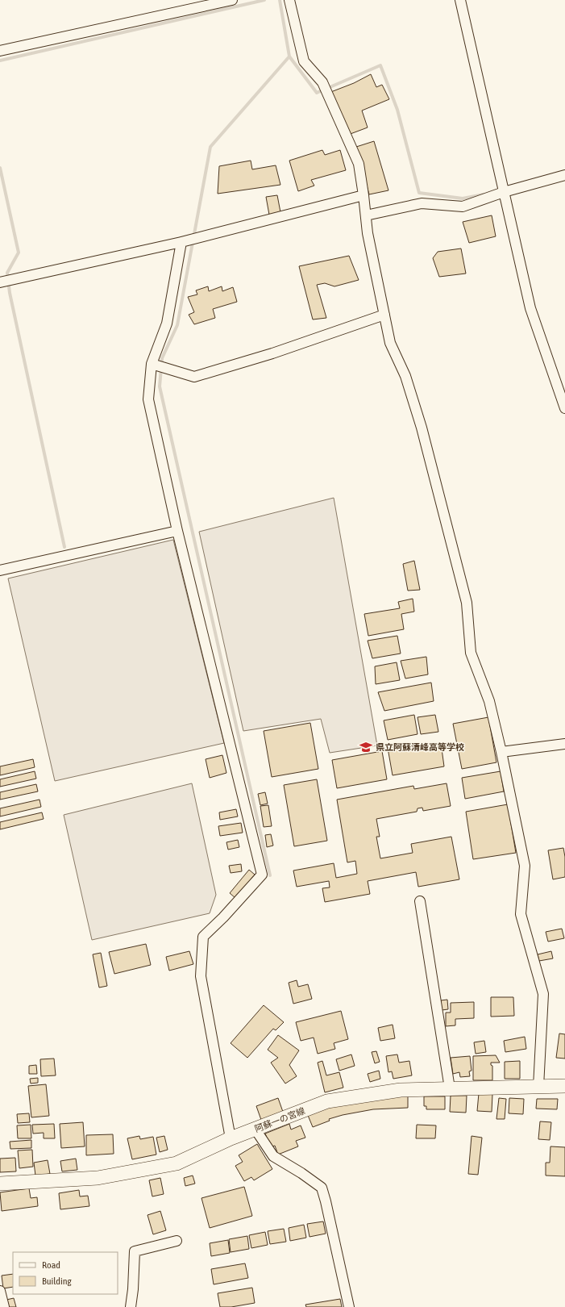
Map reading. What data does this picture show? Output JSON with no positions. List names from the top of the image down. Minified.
{"streets":{"main road":["阿蘇一の宮線"]},"places":{"school or university":["県立阿蘇清峰高等学校"]},"legend":["Road","Building"]}
